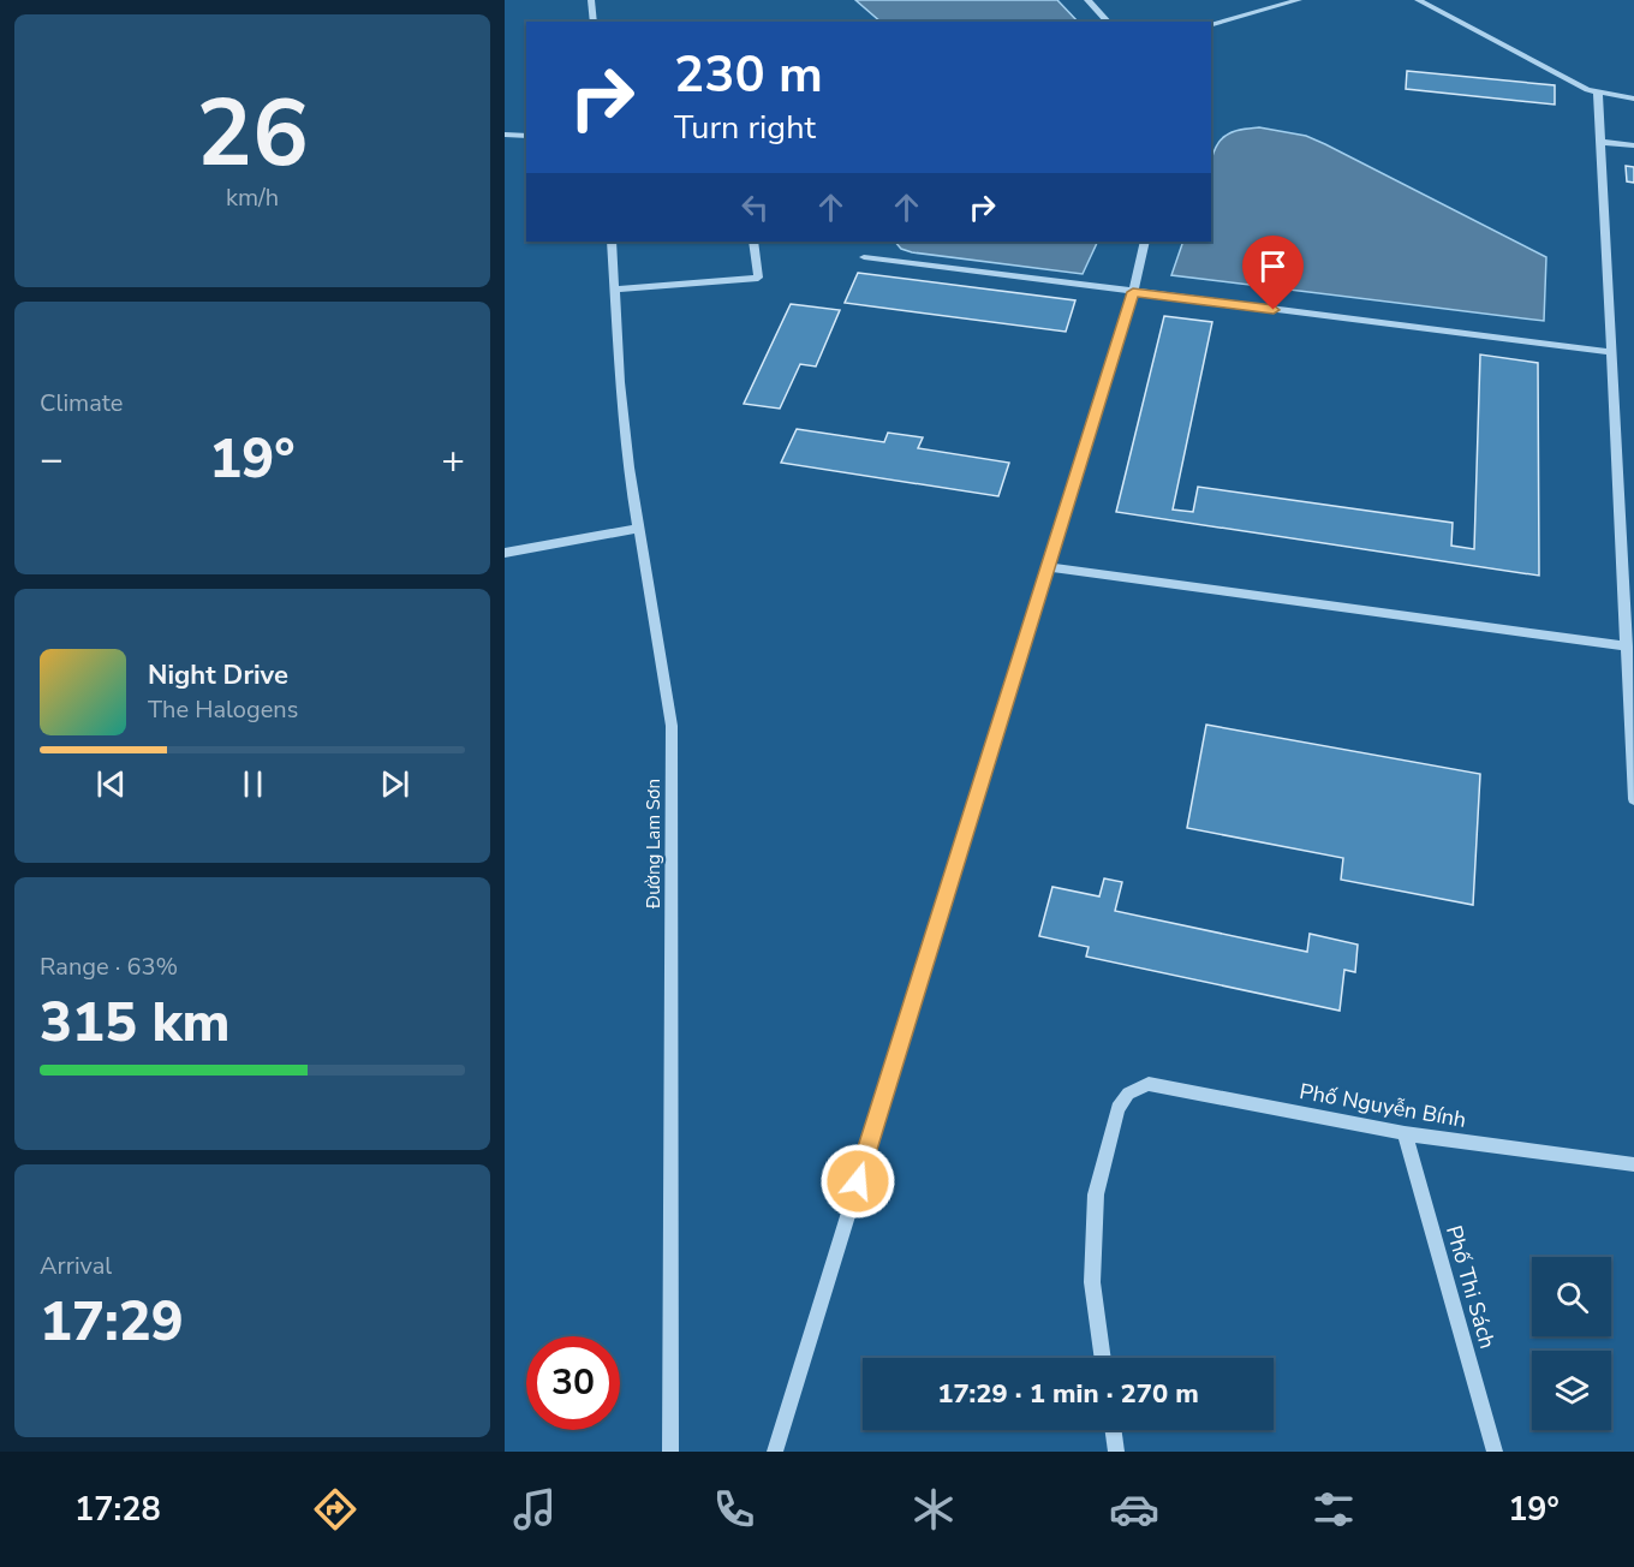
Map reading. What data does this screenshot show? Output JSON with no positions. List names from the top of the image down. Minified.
{"streets":{"street":["Đường Lam Sơn","Phố Nguyễn Bính","Phố Thi Sách"]},"crossings":[["Phố Nguyễn Bính","Phố Thi Sách"]],"page":{"tile":[["26","km/h"],"Climate",["Range · 63%","315 km"],["Arrival","17:29"]],"turn":["230 m","Turn right"],"heat":["−","19°","+"],"song":["Night Drive","The Halogens"],"limit":"30","trip":"17:29 · 1 min · 270 m","tabs":["17:28","19°"]}}
